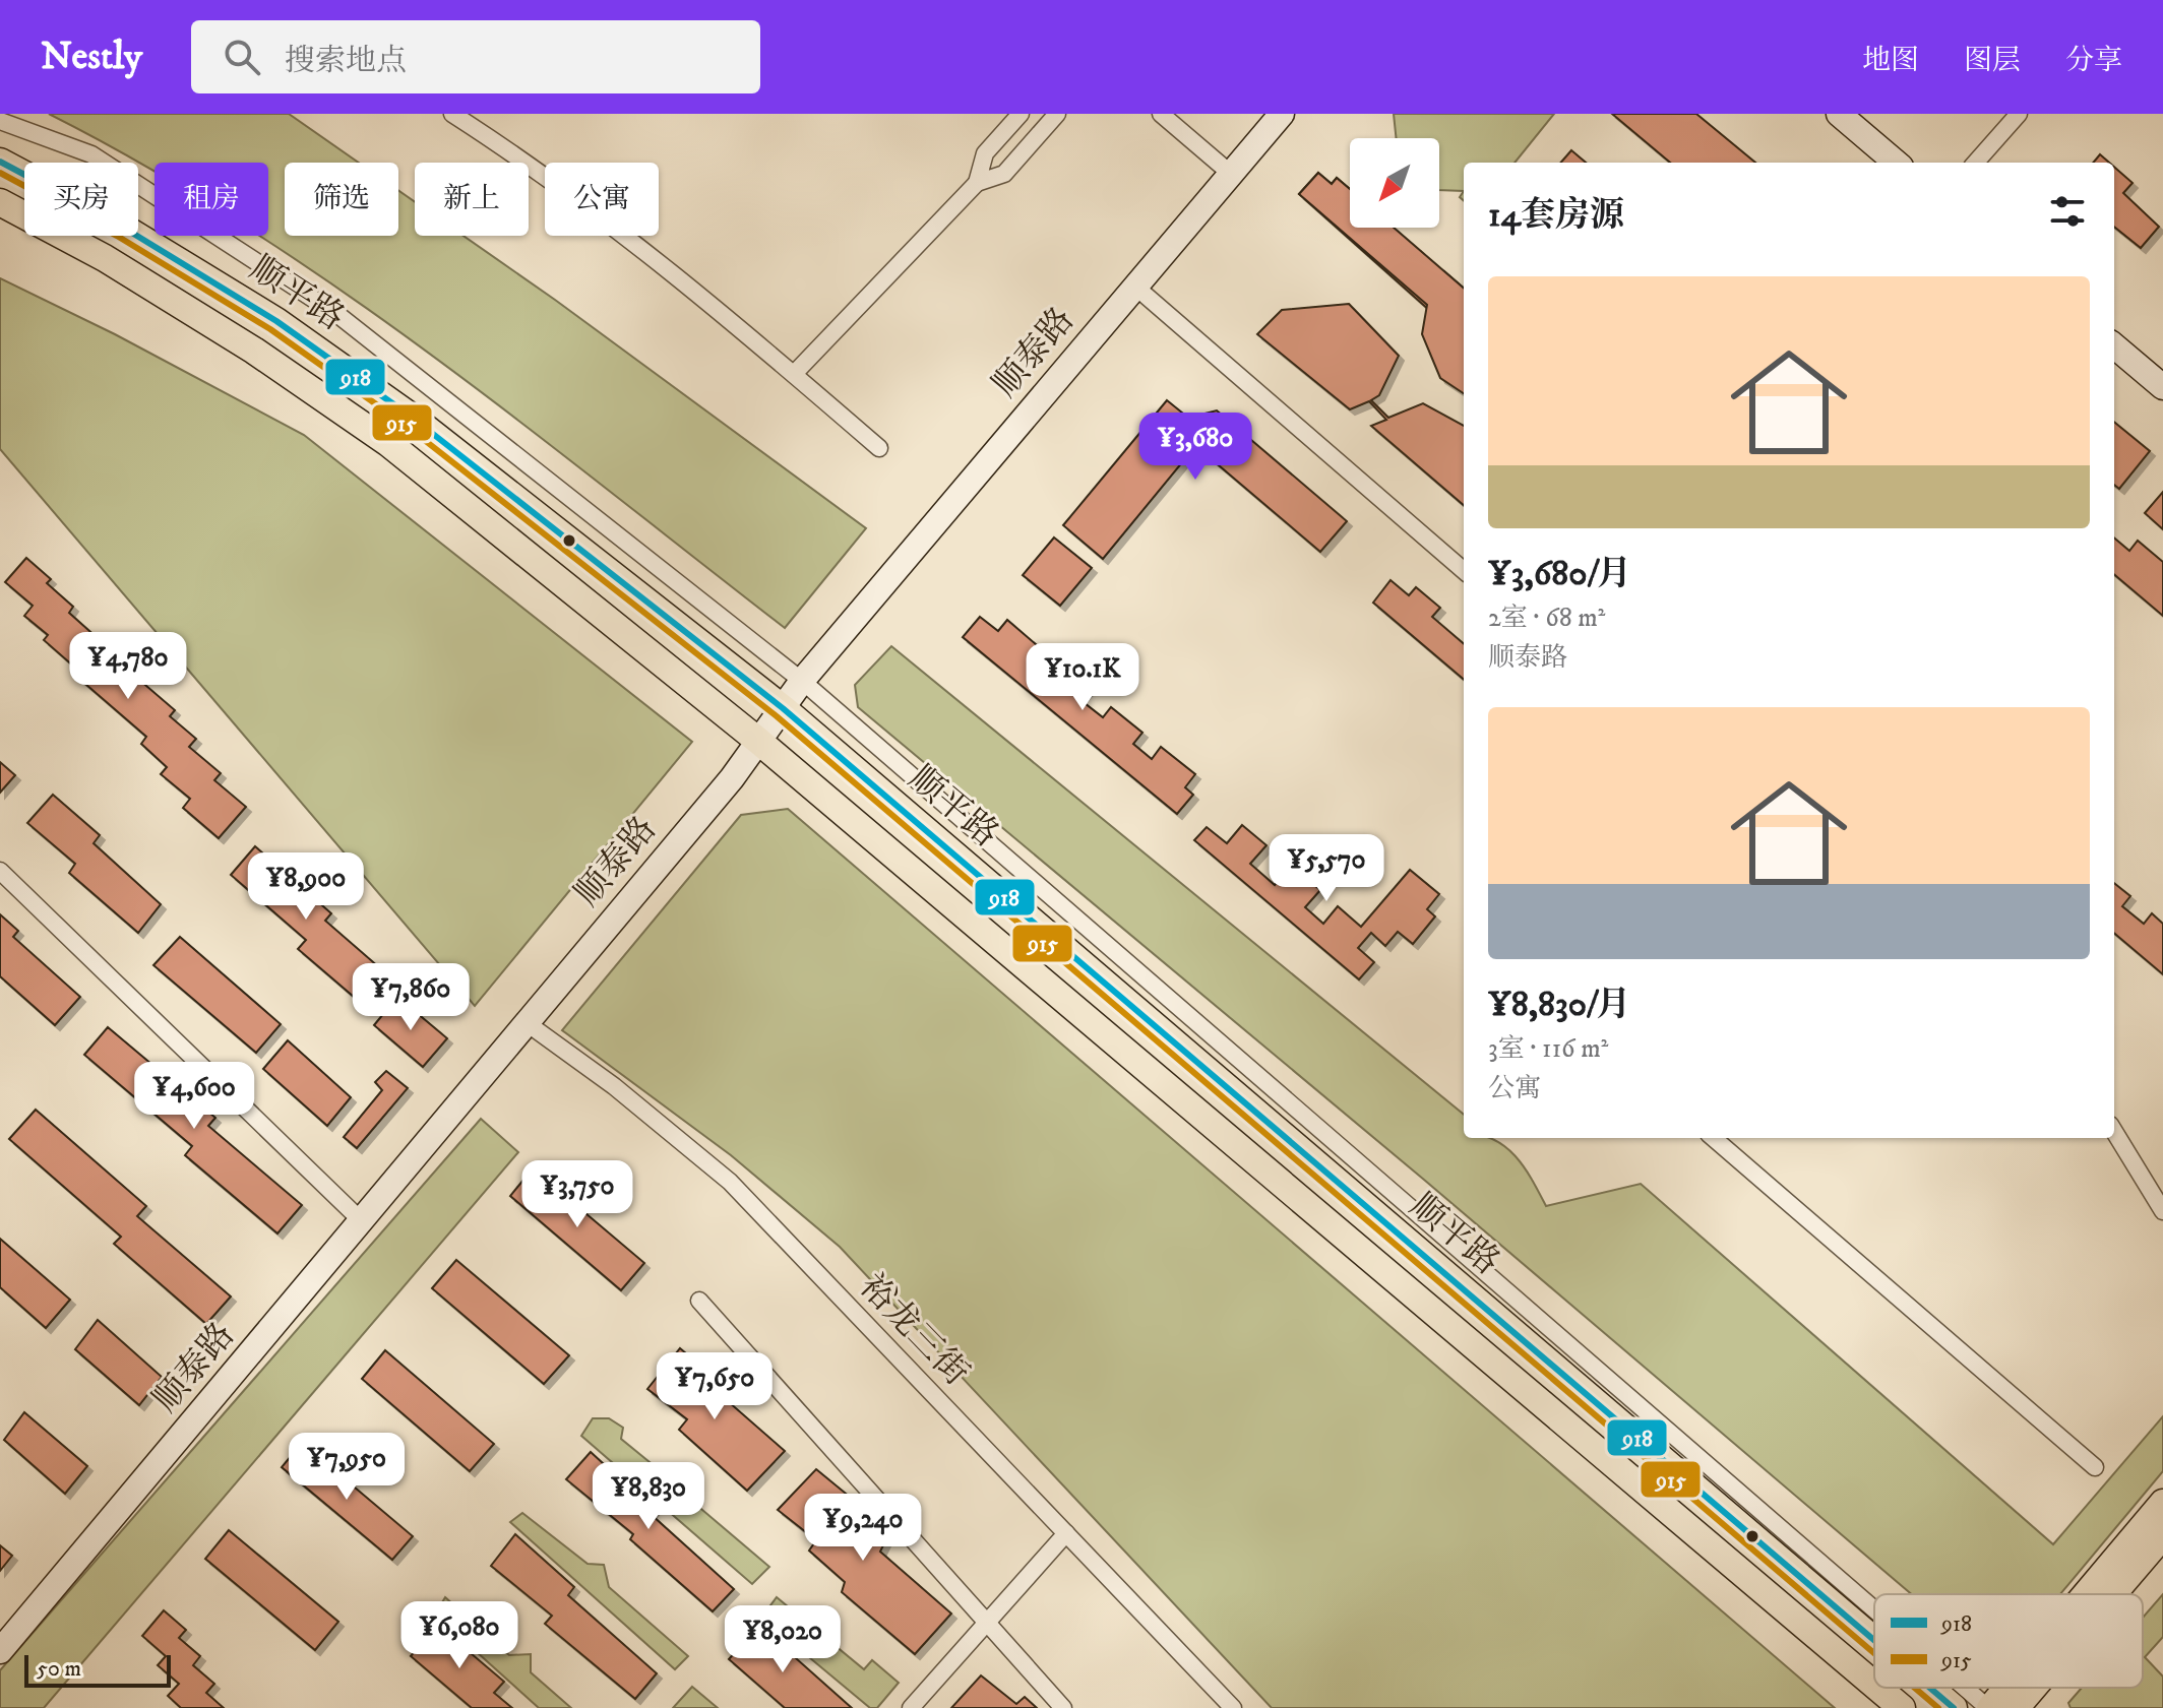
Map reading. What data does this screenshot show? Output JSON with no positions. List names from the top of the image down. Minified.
{"streets":{"main road":["顺平路"],"street":["顺泰路","裕龙三街"]},"crossings":[["顺平路","顺泰路"],["顺泰路","裕龙三街"]],"lines":["transit line 918","transit line 915"],"legend":["918","915"],"scale_bar":"50 m","north":"bottom left","page":{"header":"Nestly","search":"搜索地点","nav":["地图","图层","分享"],"chip":["买房","租房","筛选","新上","公寓"],"heading":"14套房源","list":[{"name":"¥3,680/月","note":"2室 · 68 m² · 顺泰路"},{"name":"¥8,830/月","note":"3室 · 116 m² · 公寓"}],"price":["¥3,680","¥4,780","¥10.1K","¥5,570","¥8,900","¥7,860","¥4,600","¥3,750","¥7,650","¥7,950","¥8,830","¥9,240","¥6,080","¥8,020"],"scale":"50 m"}}
